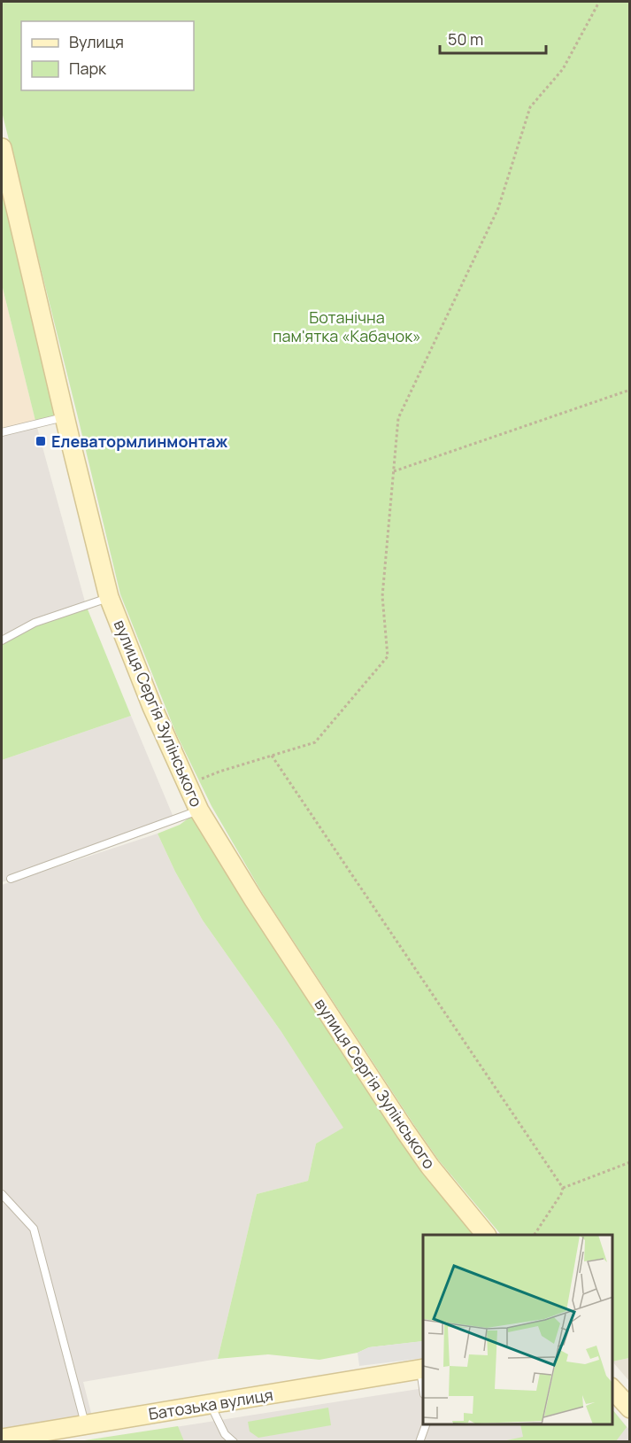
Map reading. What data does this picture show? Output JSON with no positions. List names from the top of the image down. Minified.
{"streets":{"street":["вулиця Сергія Зулінського","Батозька вулиця"]},"parks":["Ботанічна пам'ятка «Кабачок»"],"places":{"transit":["Елеватормлинмонтаж"]},"legend":["Вулиця","Парк"],"scale_bar":"50 m"}
